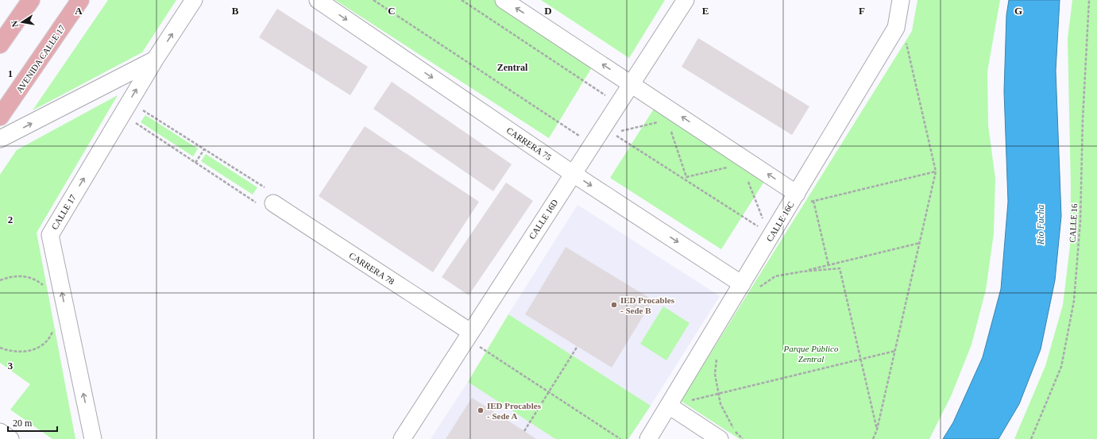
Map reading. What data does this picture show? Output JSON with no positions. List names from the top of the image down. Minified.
{"streets":{"main road":["AVENIDA CALLE 17"],"street":["CARRERA 75","CALLE 17","CALLE 16D","CALLE 16C","CARRERA 78"],"path":["CALLE 16"]},"crossings":[["CARRERA 75","CALLE 16D"],["CARRERA 75","CALLE 16C"],["CALLE 16D","CARRERA 78"]],"one_way":["CALLE 17"],"districts":["Zentral"],"water":["Río Fucha"],"parks":["Parque Público Zentral"],"places":["IED Procables - Sede B","IED Procables - Sede A"],"scale_bar":"20 m","north":"left","grid":{"columns":["A","B","C","D","E","F","G"],"rows":["1","2","3"]}}
